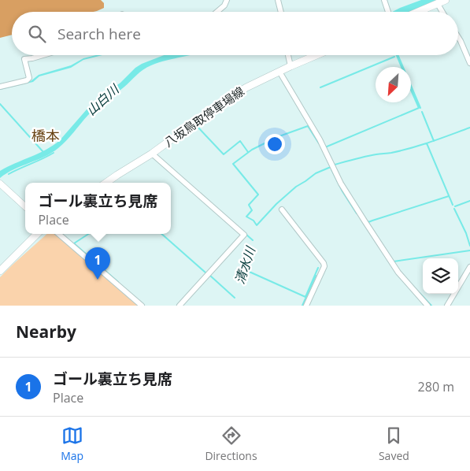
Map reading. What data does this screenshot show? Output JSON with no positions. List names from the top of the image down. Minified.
{"streets":{"main road":["八坂鳥取停車場線"]},"districts":["橋本"],"water":["山白川","清水川"],"north":"bottom left","page":{"search":"Search here","popup":["ゴール裏立ち見席","Place"],"pins":"1","heading":"Nearby","list":[{"mark":"1","name":"ゴール裏立ち見席","note":"Place","value":"280 m"}],"nav":["Map","Directions","Saved"]}}
